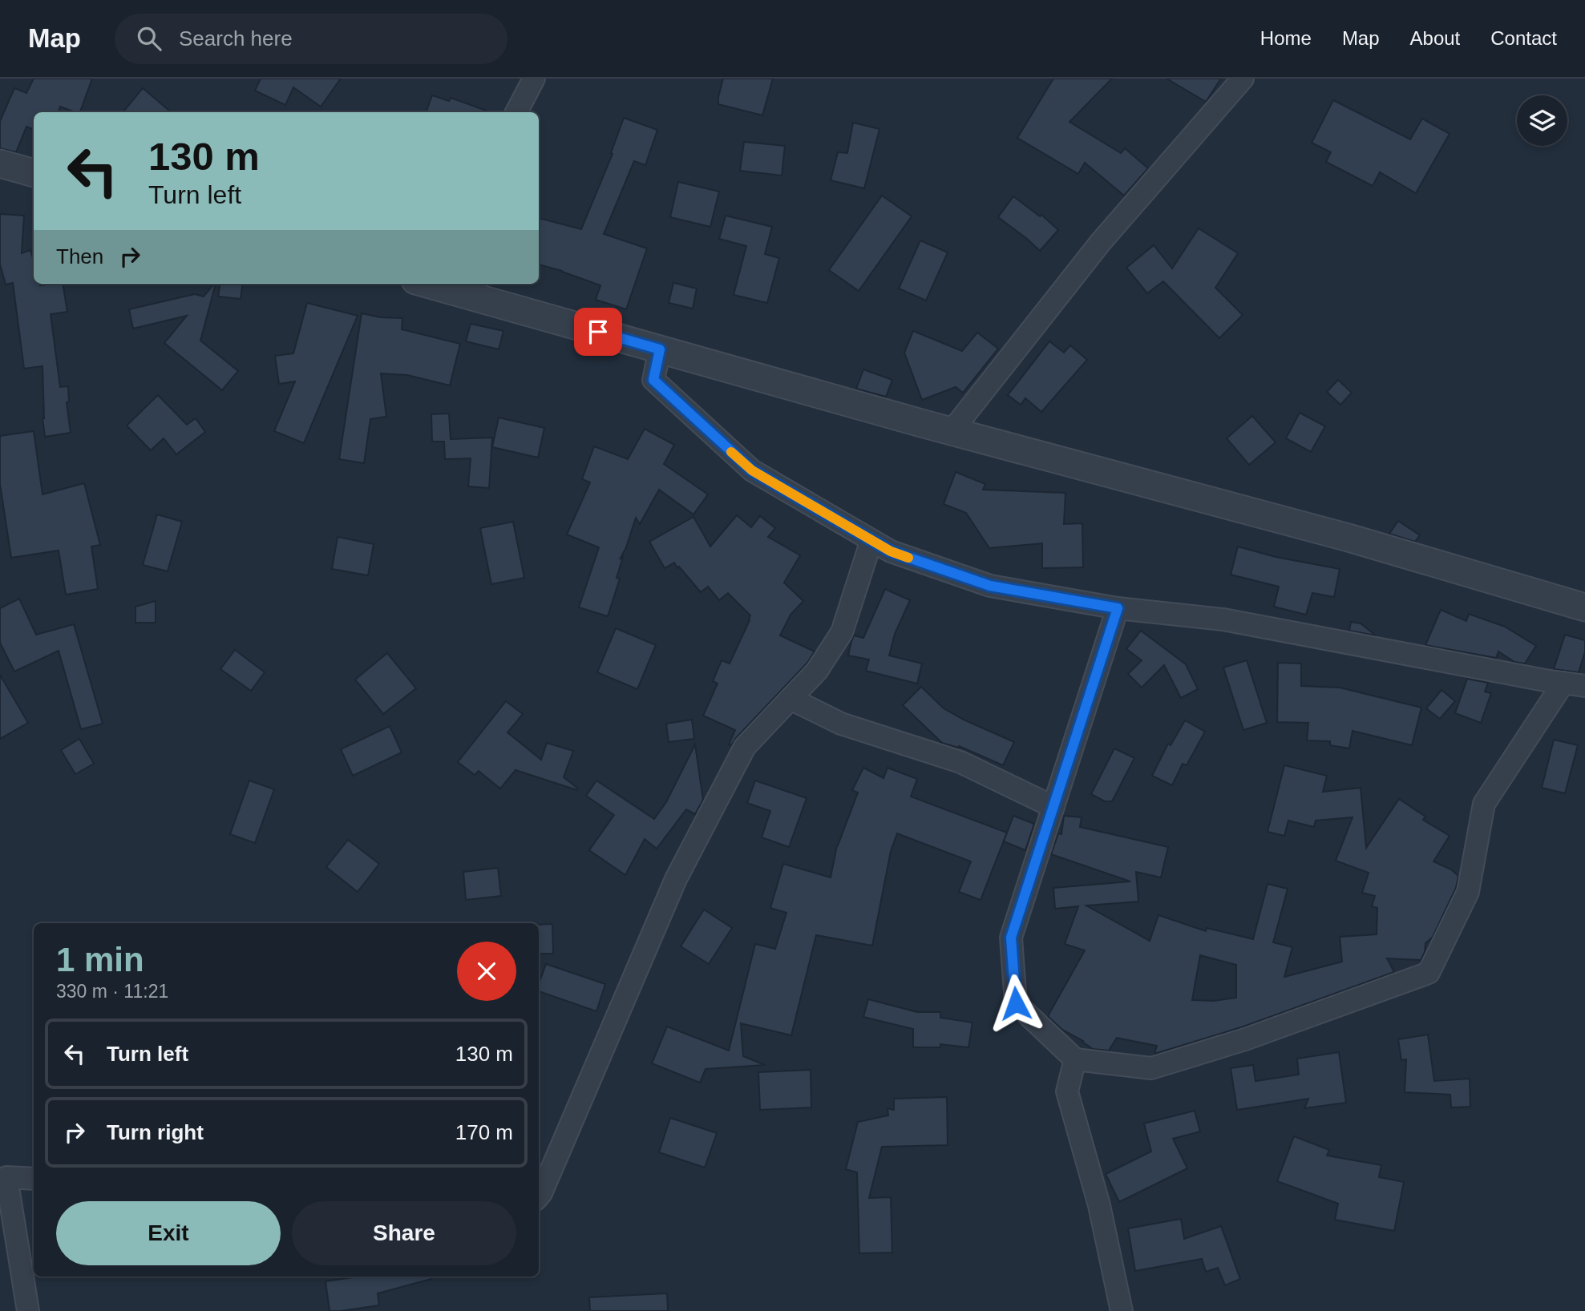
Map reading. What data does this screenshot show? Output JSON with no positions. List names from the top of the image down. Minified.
{"page":{"header":"Map","search":"Search here","nav":["Home","Map","About","Contact"],"turn":["130 m","Turn left"],"then":"Then","heading":["1 min","330 m · 11:21"],"list":[{"name":"Turn left","value":"130 m"},{"name":"Turn right","value":"170 m"}],"buttons":["Exit","Share"]}}
